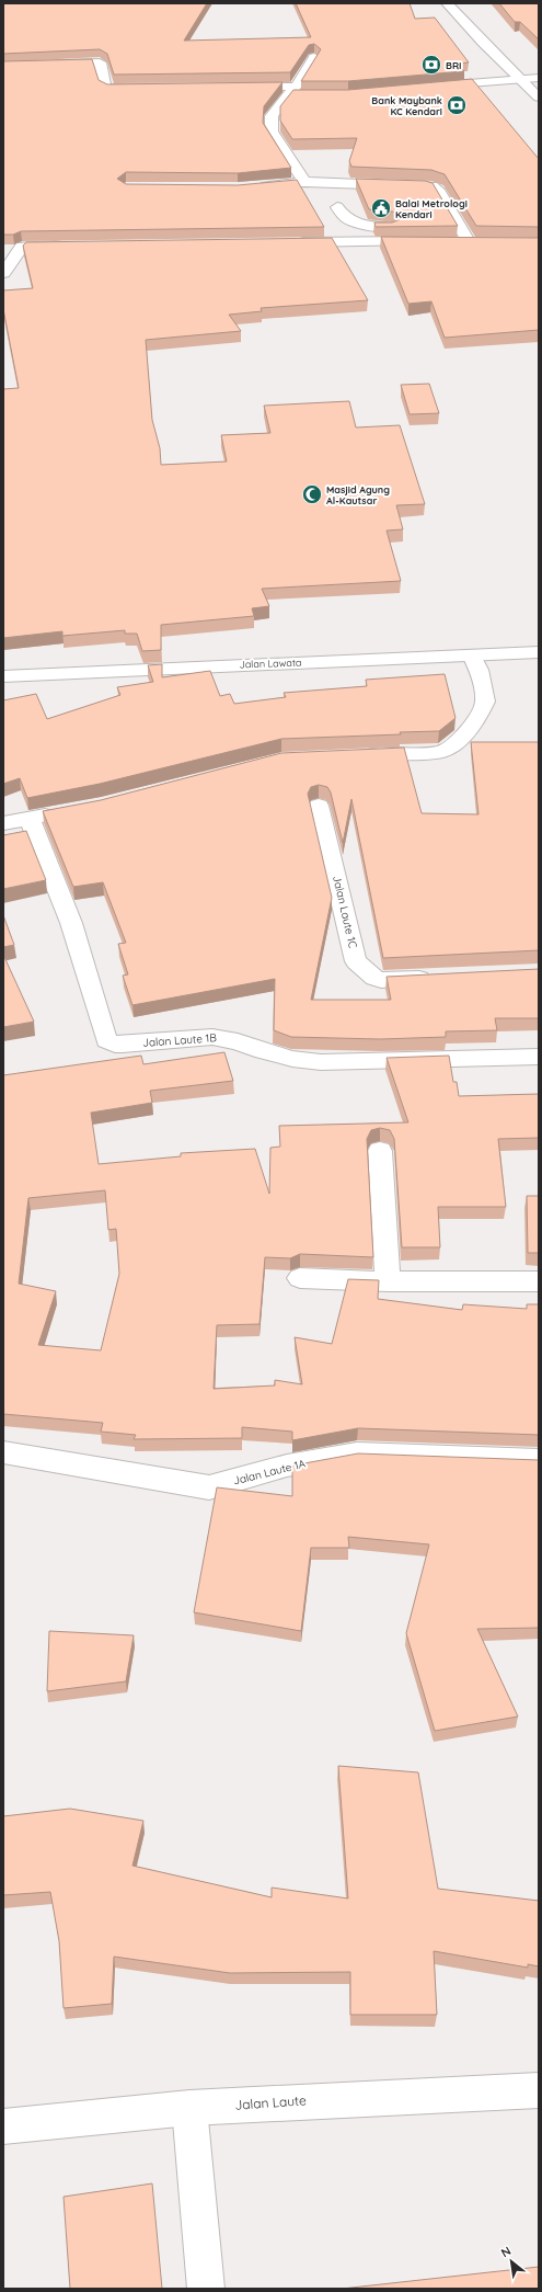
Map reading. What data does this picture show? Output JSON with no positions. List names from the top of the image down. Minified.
{"streets":{"main road":["Jalan Lawata","Jalan Laute 1C","Jalan Laute 1B","Jalan Laute 1A","Jalan Laute"]},"places":{"bank":["BRI","Bank Maybank KC Kendari"],"public building":["Balai Metrologi Kendari"],"mosque":["Masjid Agung Al-Kautsar"]},"north":"top left"}
